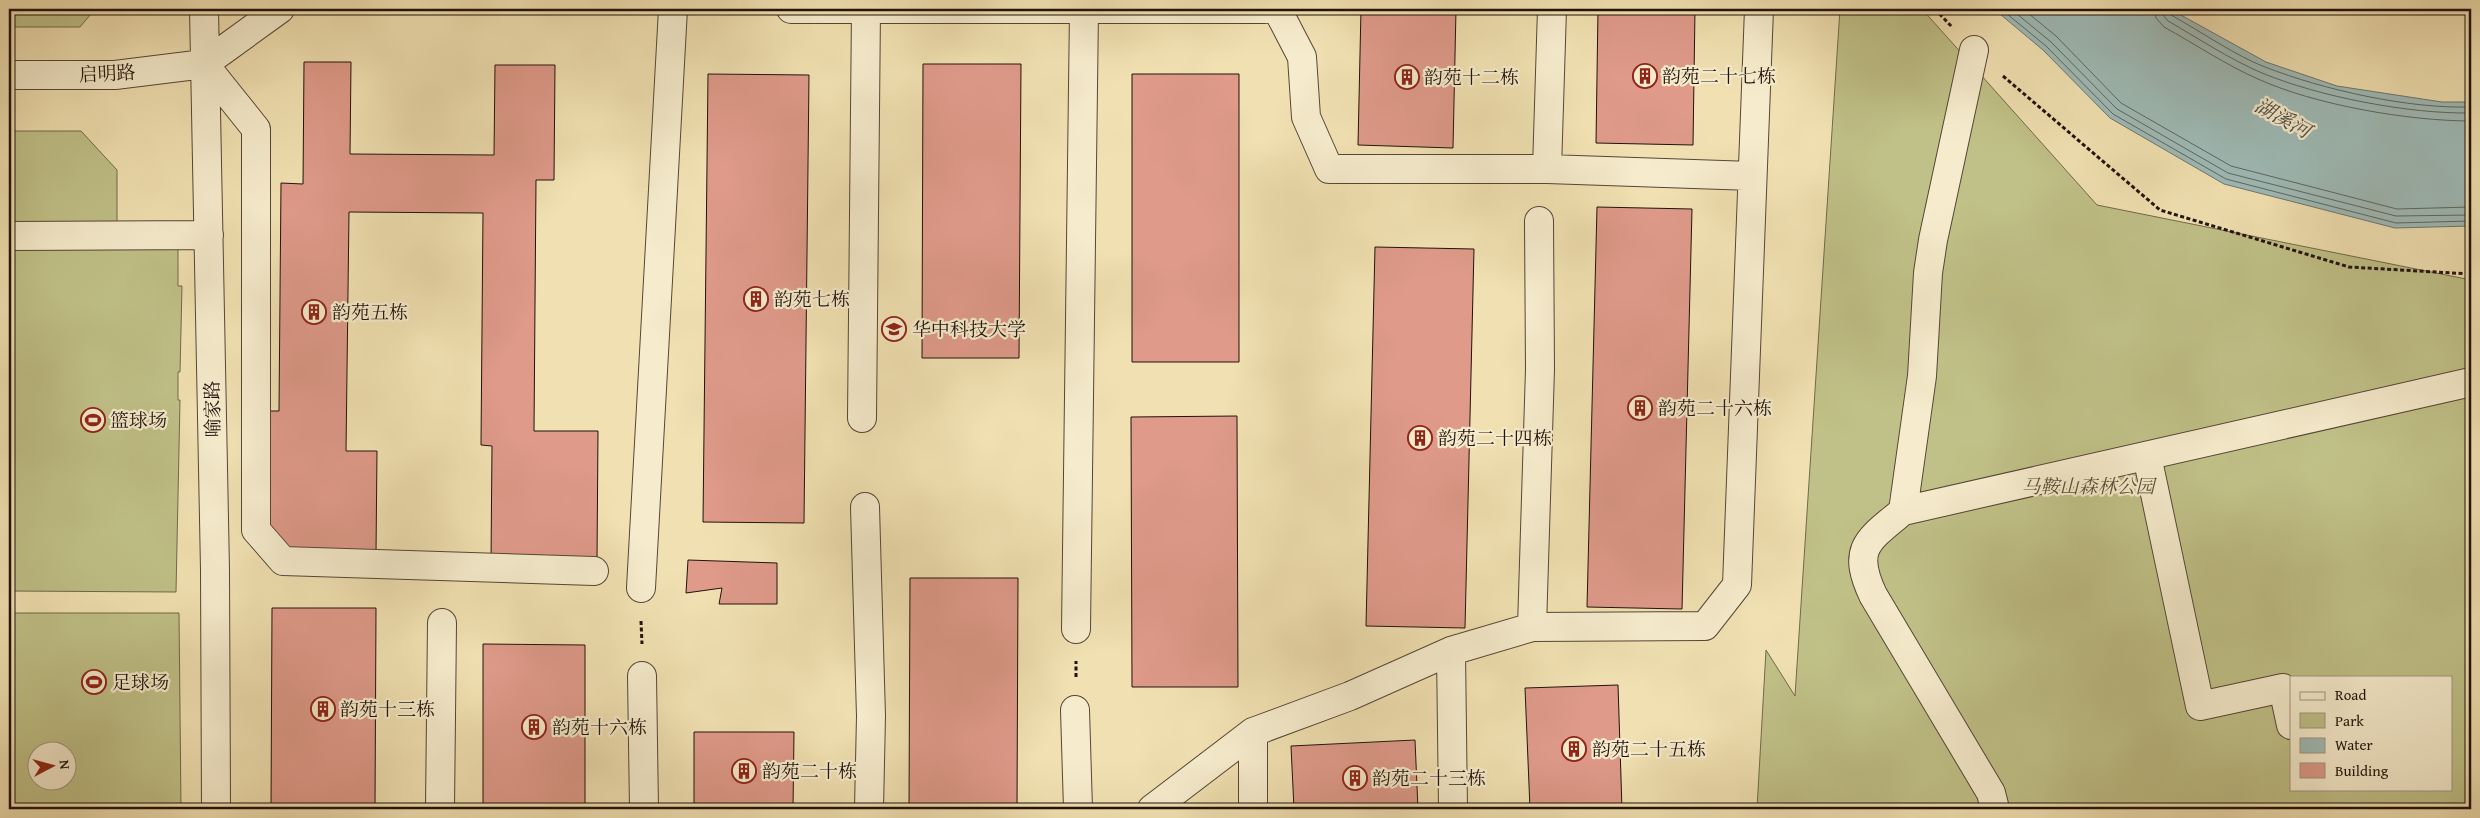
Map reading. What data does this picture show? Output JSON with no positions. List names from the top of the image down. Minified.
{"streets":{"street":["启明路","喻家路"]},"crossings":[["启明路","喻家路"]],"water":["湖溪河"],"parks":["马鞍山森林公园"],"places":{"building":["韵苑二十七栋","韵苑十二栋","韵苑七栋","韵苑五栋","韵苑二十六栋","韵苑二十四栋","韵苑十三栋","韵苑十六栋","韵苑二十五栋","韵苑二十栋","韵苑二十三栋"],"school or university":["华中科技大学"],"sports":["篮球场","足球场"]},"legend":["Road","Park","Water","Building"],"north":"right"}
